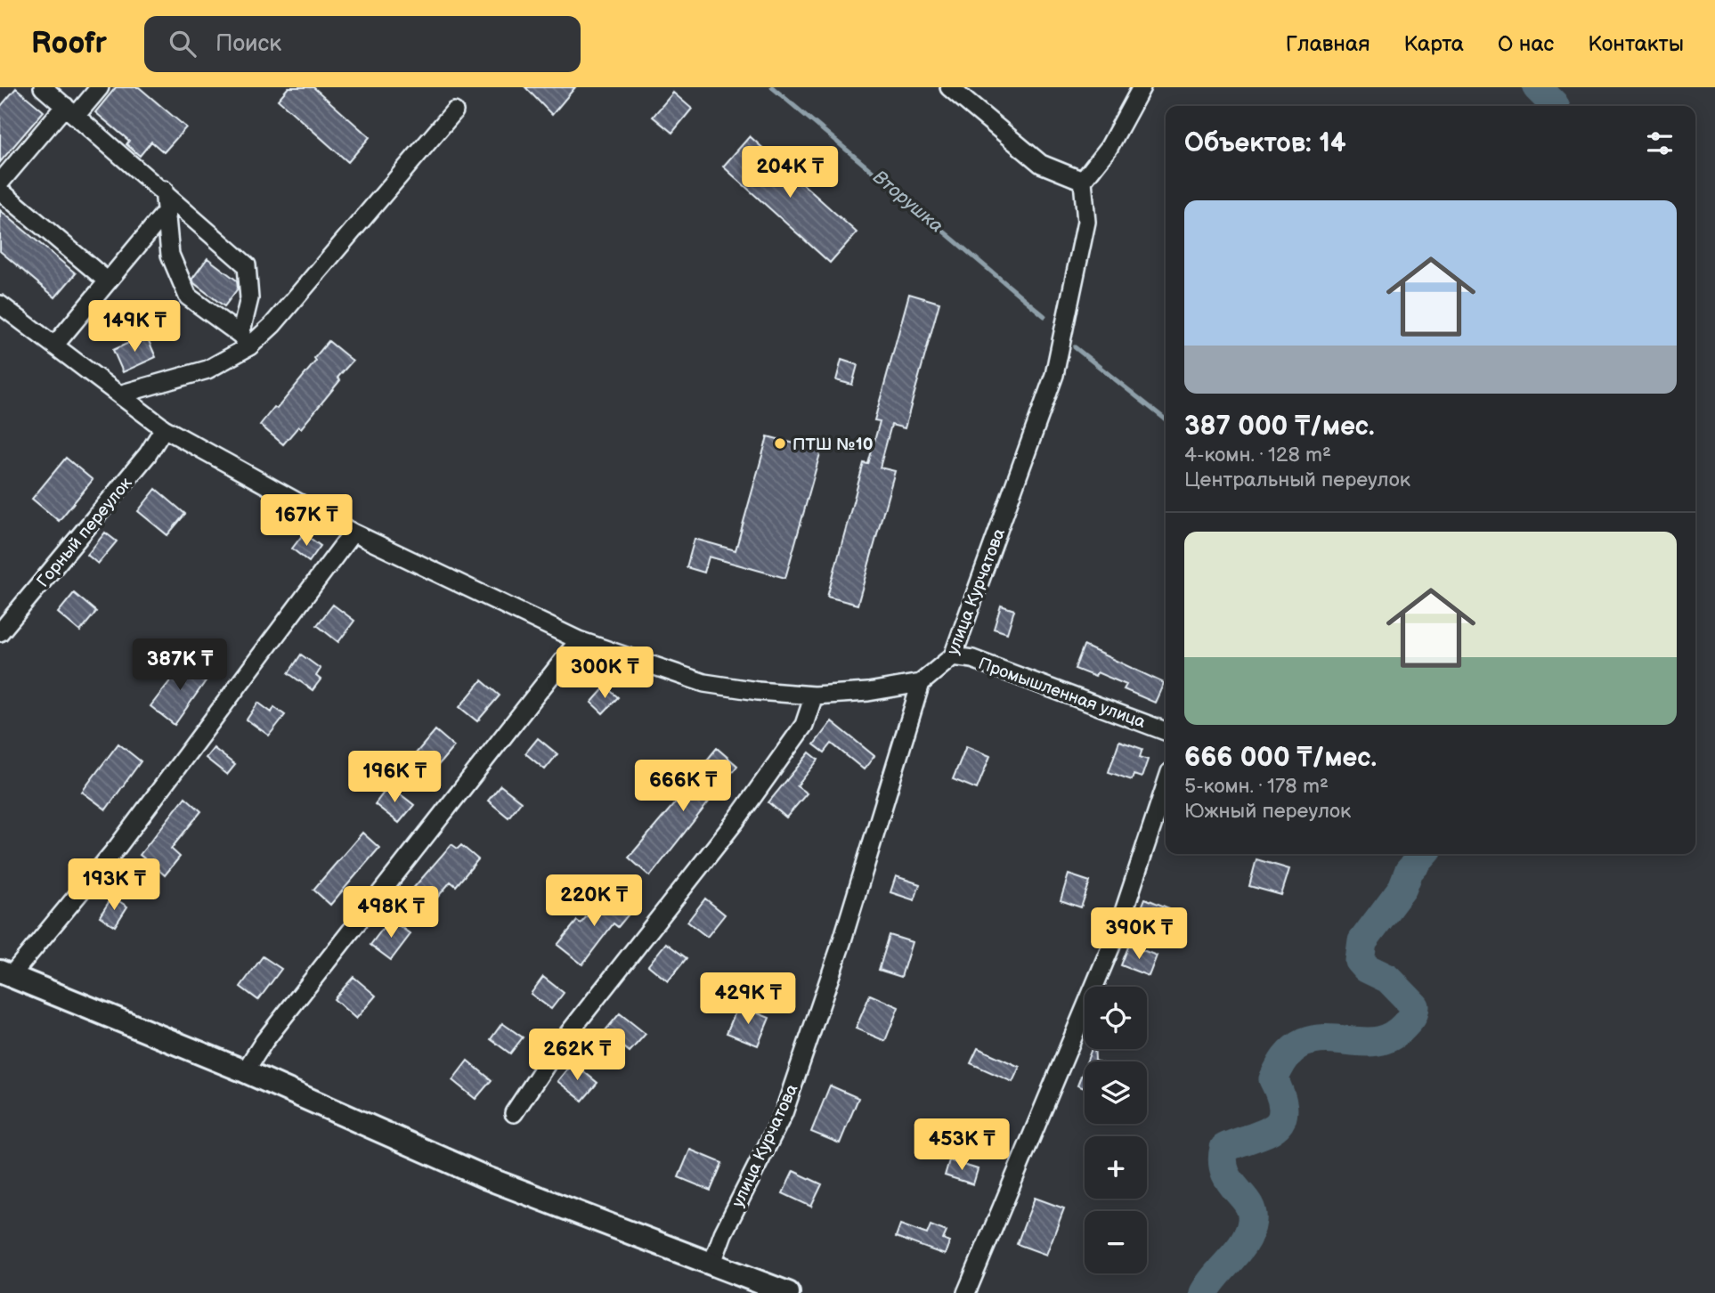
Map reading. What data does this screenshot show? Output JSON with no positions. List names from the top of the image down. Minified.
{"streets":{"street":["Горный переулок","улица Курчатова","Промышленная улица"]},"crossings":[["улица Курчатова","Промышленная улица"]],"water":["Вторушка"],"places":["ПТШ №10"],"page":{"header":"Roofr","search":"Поиск","nav":["Главная","Карта","О нас","Контакты"],"heading":"Объектов: 14","price":["204K ₸","149K ₸","167K ₸","387K ₸","300K ₸","196K ₸","666K ₸","193K ₸","220K ₸","498K ₸","390K ₸","429K ₸","262K ₸","453K ₸"],"list":[{"name":"387 000 ₸/мес.","note":"4-комн. · 128 m² · Центральный переулок"},{"name":"666 000 ₸/мес.","note":"5-комн. · 178 m² · Южный переулок"}],"map_buttons":["+","−"]}}
